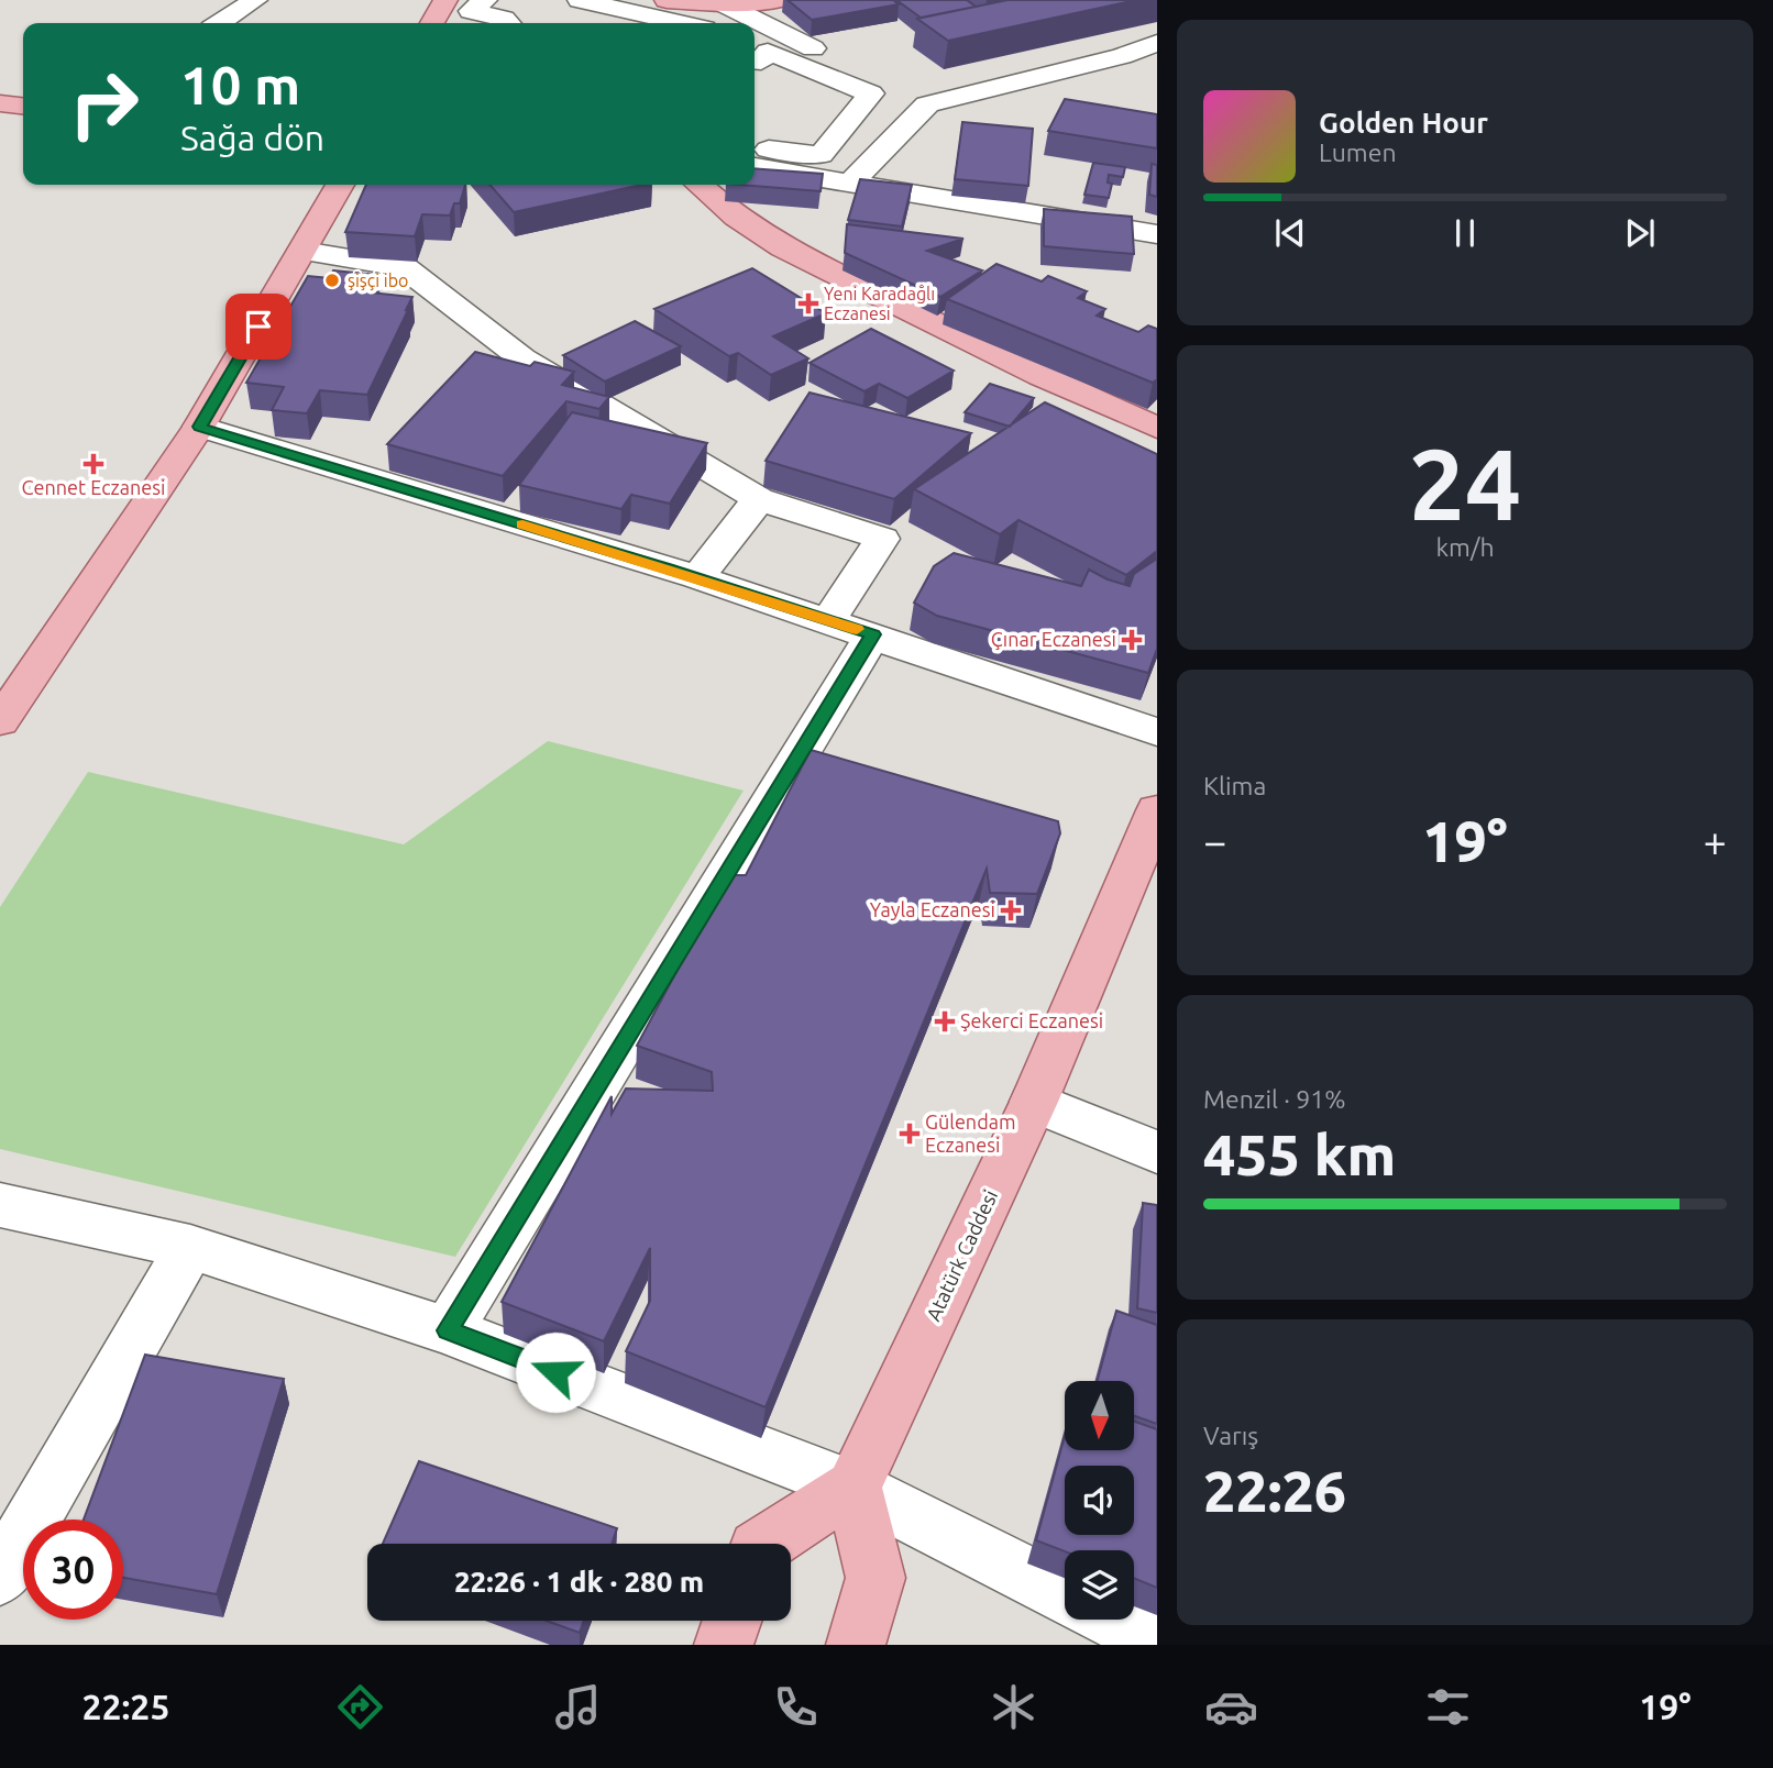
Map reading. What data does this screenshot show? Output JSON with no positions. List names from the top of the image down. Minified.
{"streets":{"main road":["Atatürk Caddesi"]},"places":{"other":["şişçi ibo"],"health":["Yeni Karadağlı Eczanesi","Cennet Eczanesi","Çınar Eczanesi","Yayla Eczanesi","Şekerci Eczanesi","Gülendam Eczanesi"]},"north":"bottom","page":{"turn":["10 m","Sağa dön"],"song":["Golden Hour","Lumen"],"tile":[["24","km/h"],"Klima",["Menzil · 91%","455 km"],["Varış","22:26"]],"heat":["−","19°","+"],"limit":"30","trip":"22:26 · 1 dk · 280 m","tabs":["22:25","19°"]}}
